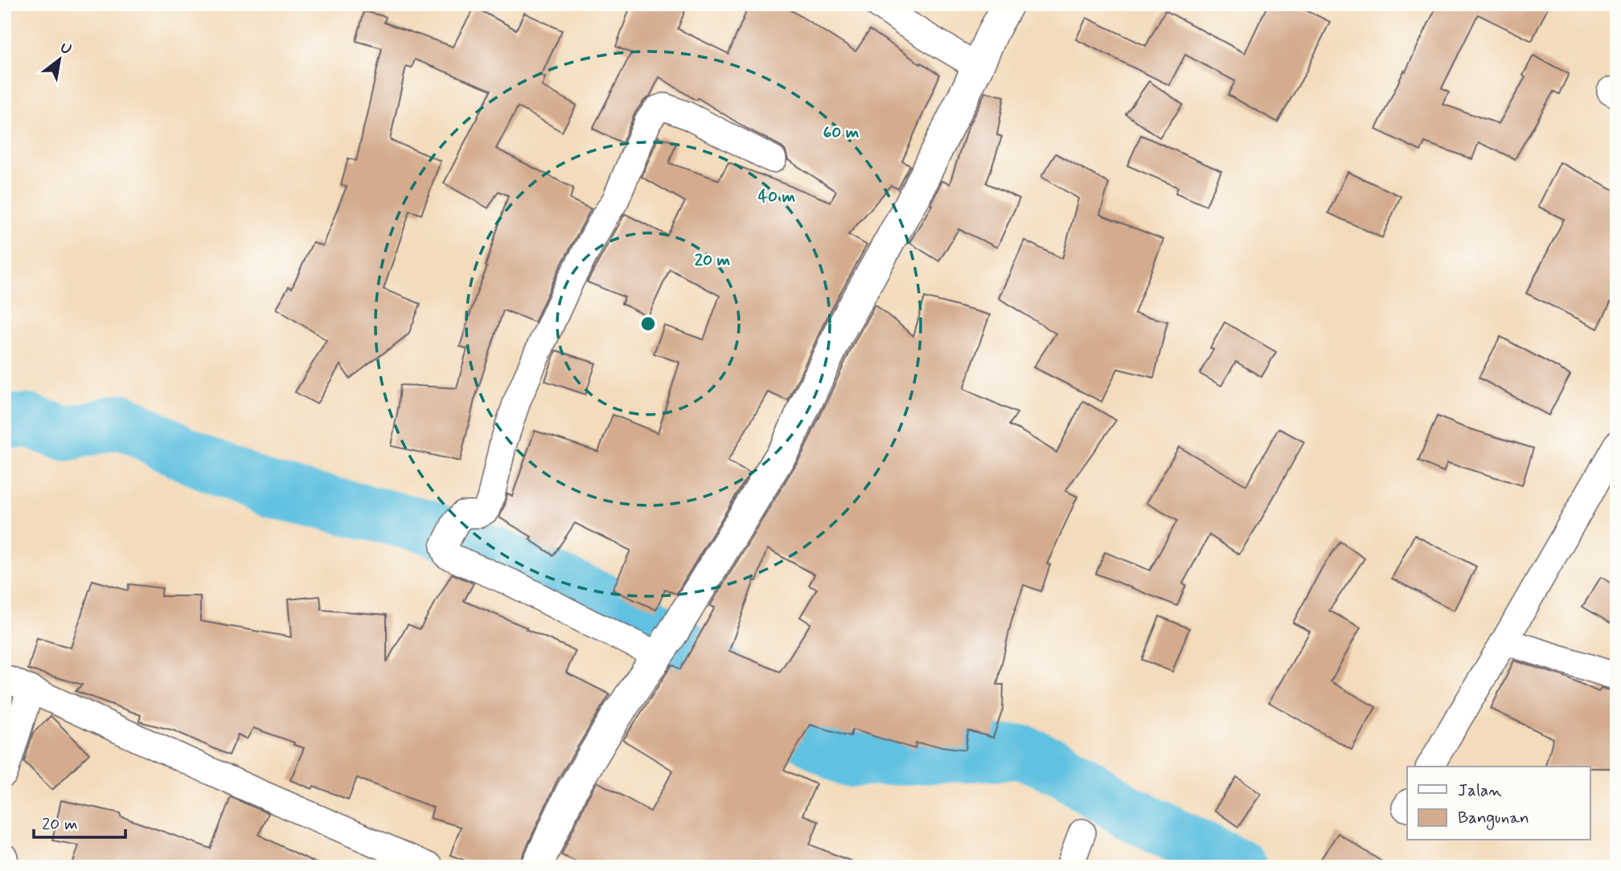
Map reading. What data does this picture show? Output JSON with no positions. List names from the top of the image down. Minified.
{"legend":["Jalan","Bangunan"],"scale_bar":"20 m","north":"top right","rings":["60 m","40 m","20 m"]}
